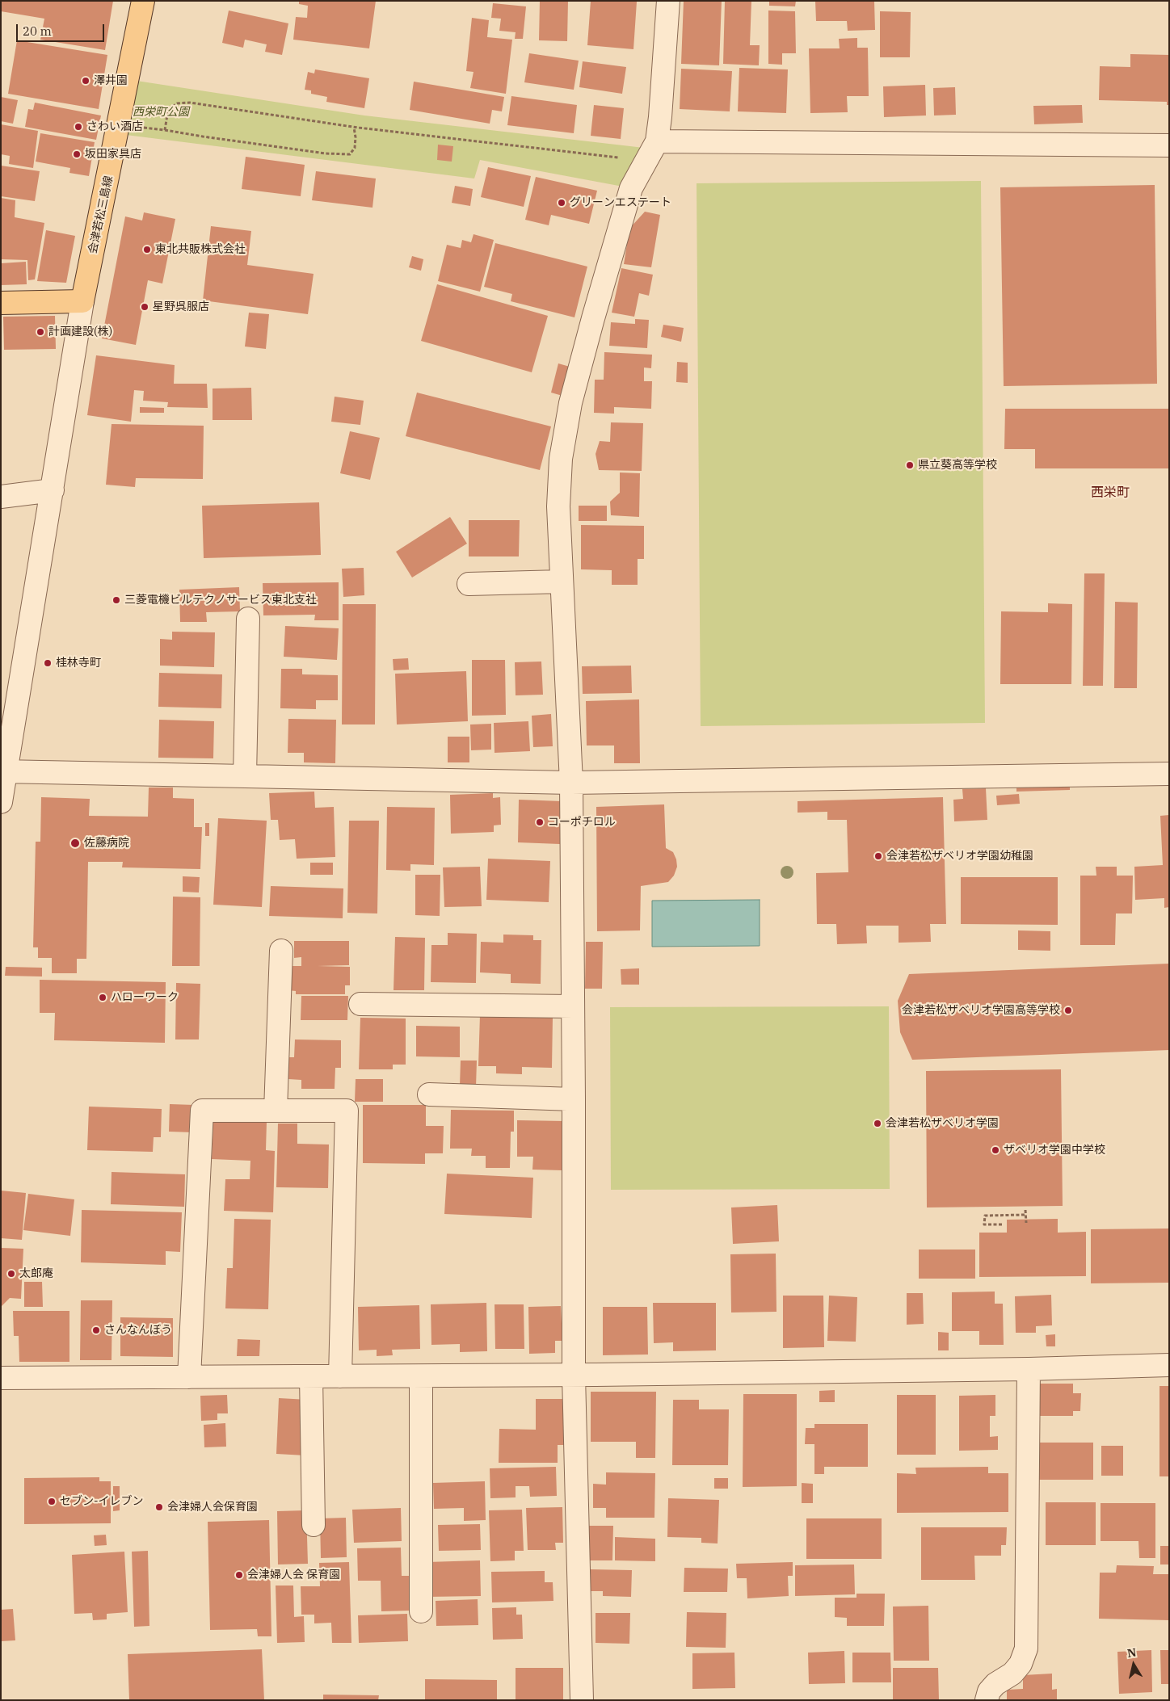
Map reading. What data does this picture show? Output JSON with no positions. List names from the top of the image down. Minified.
{"streets":{"main road":["会津若松三島線"]},"districts":["西栄町"],"parks":["西栄町公園"],"places":["澤井園","さわい酒店","坂田家具店","グリーンエステート","東北共販株式会社","星野呉服店","計画建設(株)","県立葵高等学校","三菱電機ビルテクノサービス東北支社","桂林寺町","コーポチロル","佐藤病院","会津若松ザベリオ学園幼稚園","ハローワーク","会津若松ザベリオ学園高等学校","会津若松ザベリオ学園","ザベリオ学園中学校","太郎庵","さんなんぼう","セブン-イレブン","会津婦人会保育園","会津婦人会 保育園"],"scale_bar":"20 m","north":"top"}
